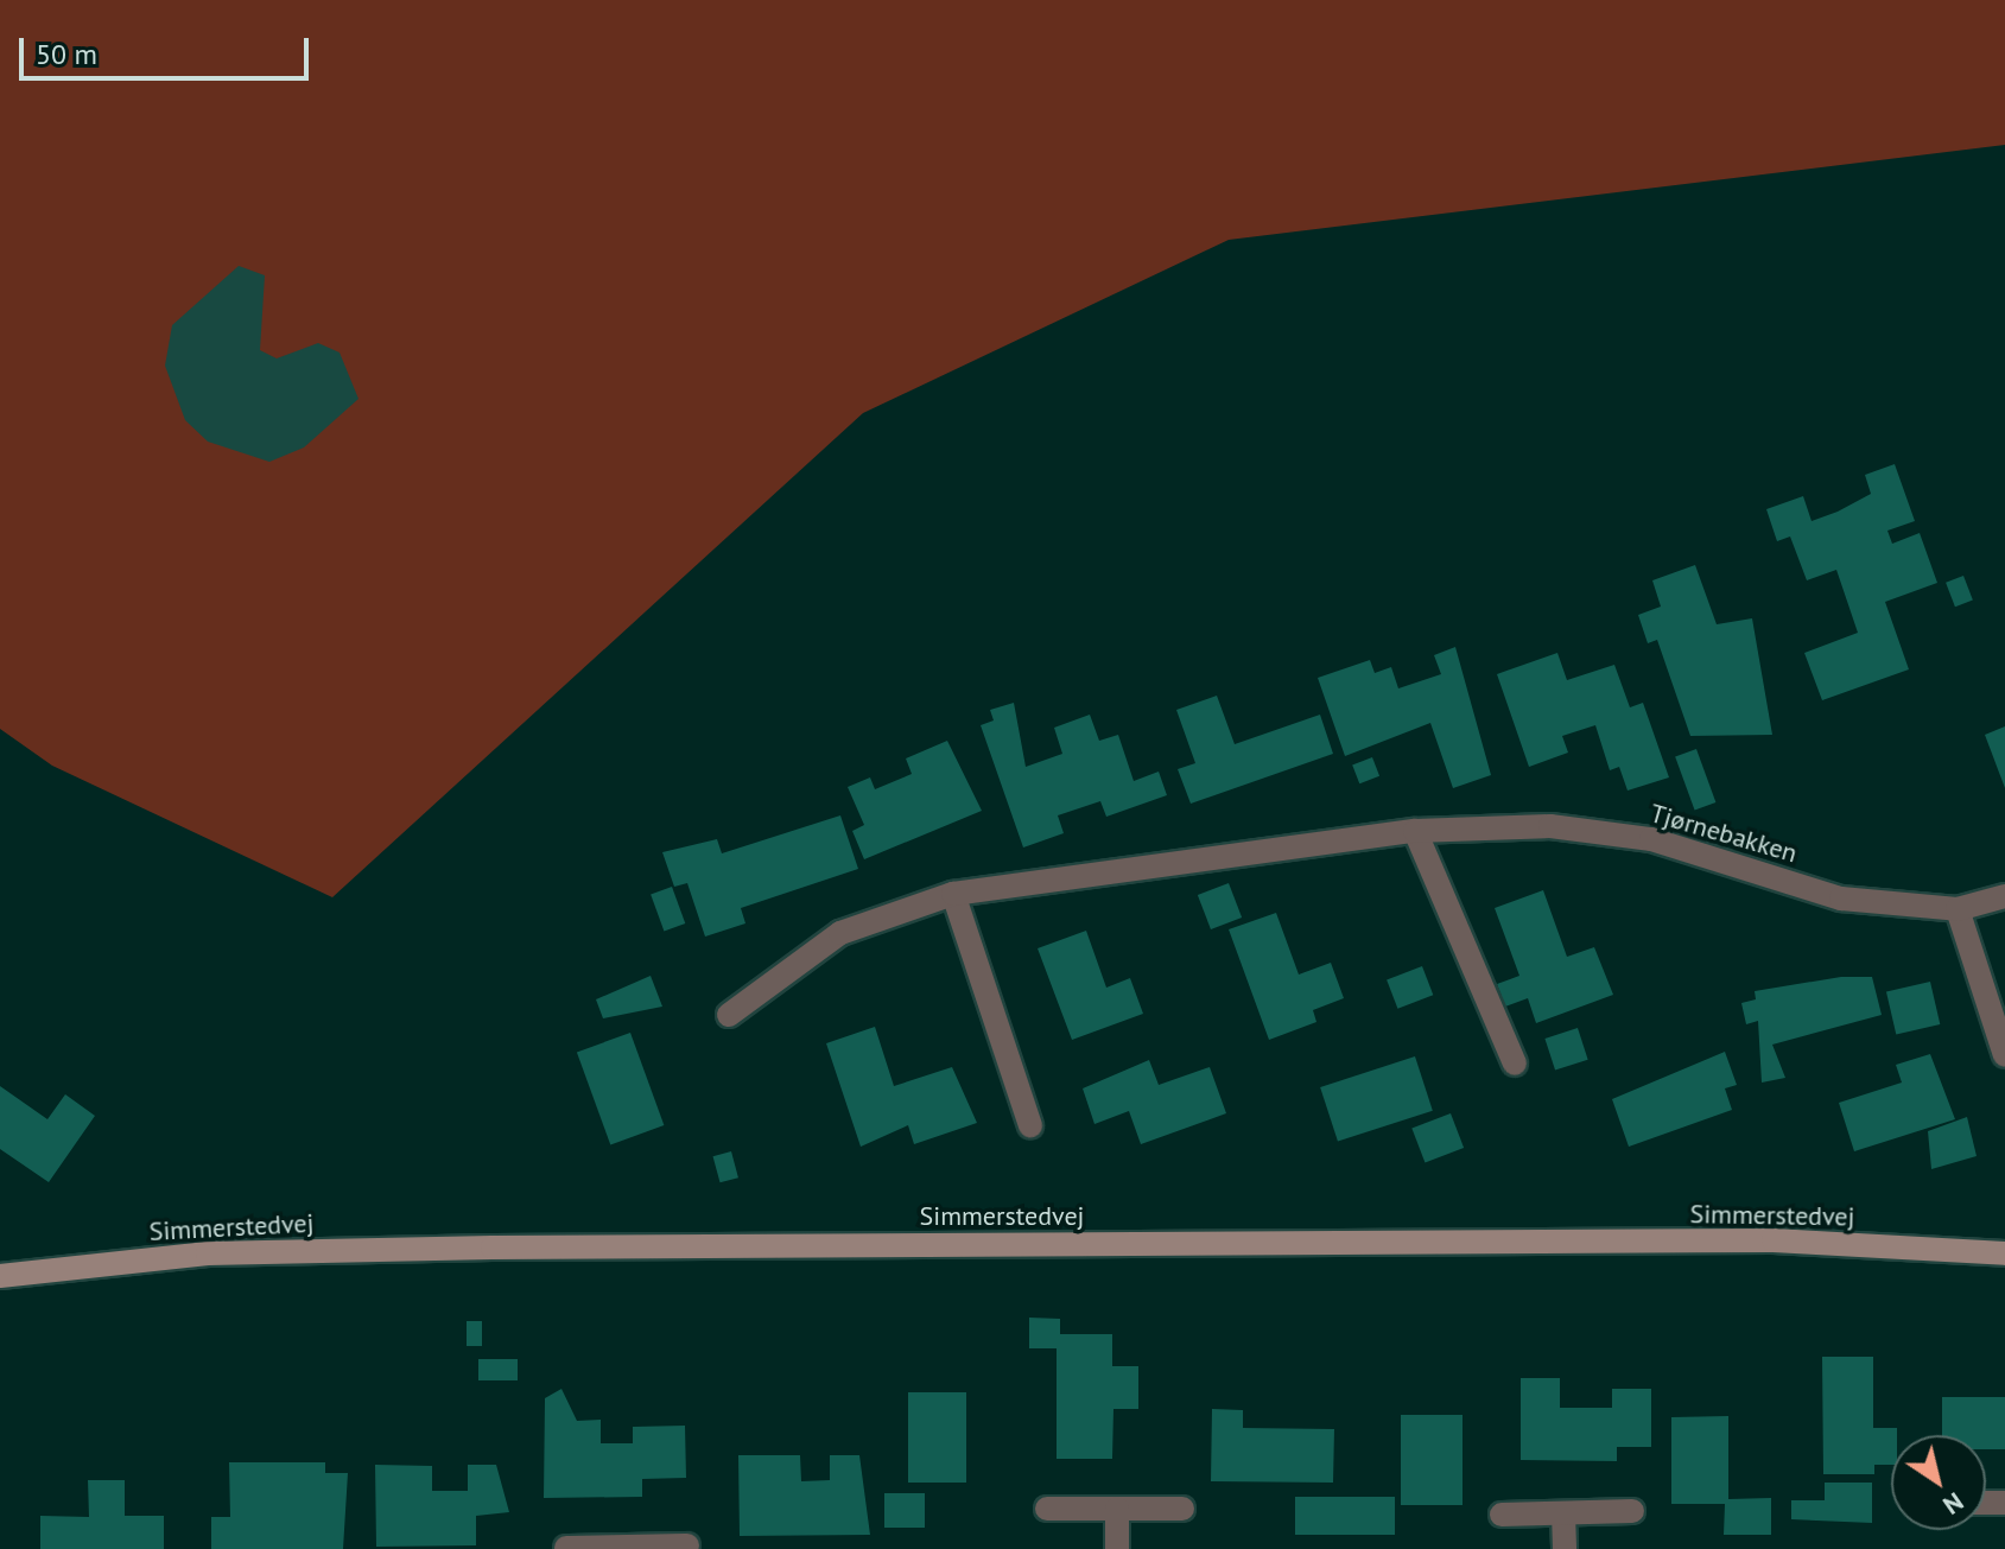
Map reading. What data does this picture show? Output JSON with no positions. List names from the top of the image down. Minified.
{"streets":{"street":["Tjørnebakken","Simmerstedvej"]},"scale_bar":"50 m","north":"bottom right"}
